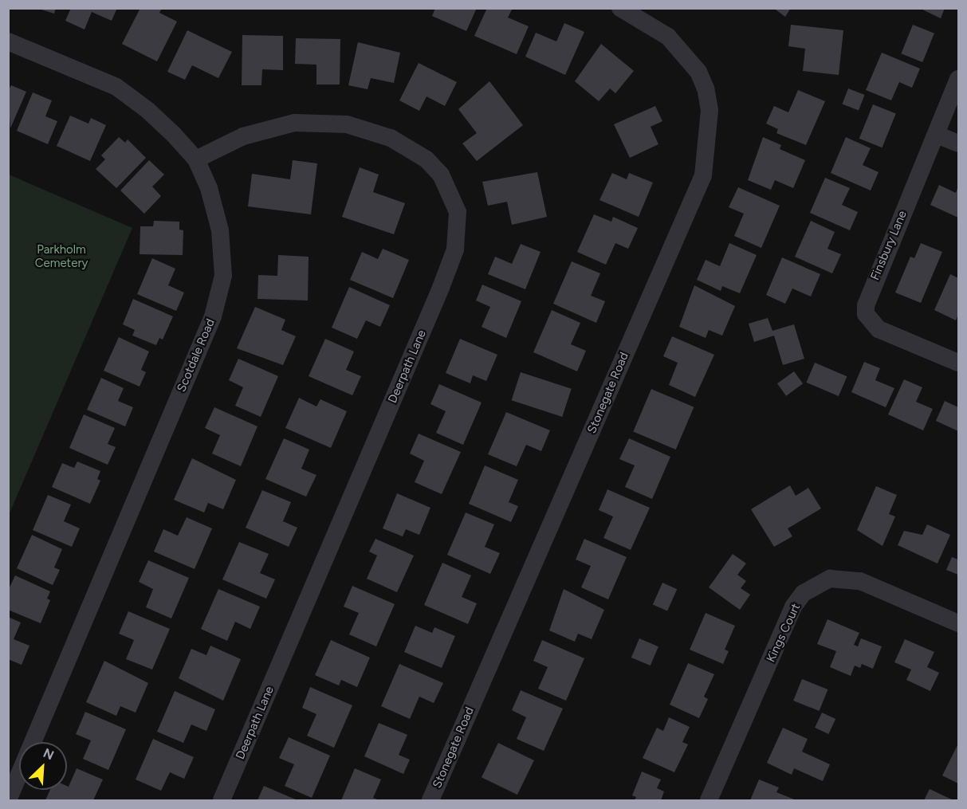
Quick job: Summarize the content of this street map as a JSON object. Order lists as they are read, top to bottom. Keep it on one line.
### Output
{"streets":{"street":["Finsbury Lane","Scotdale Road","Deerpath Lane","Stonegate Road","Kings Court"]},"crossings":[["Scotdale Road","Deerpath Lane"]],"parks":["Parkholm Cemetery"],"north":"top right"}
